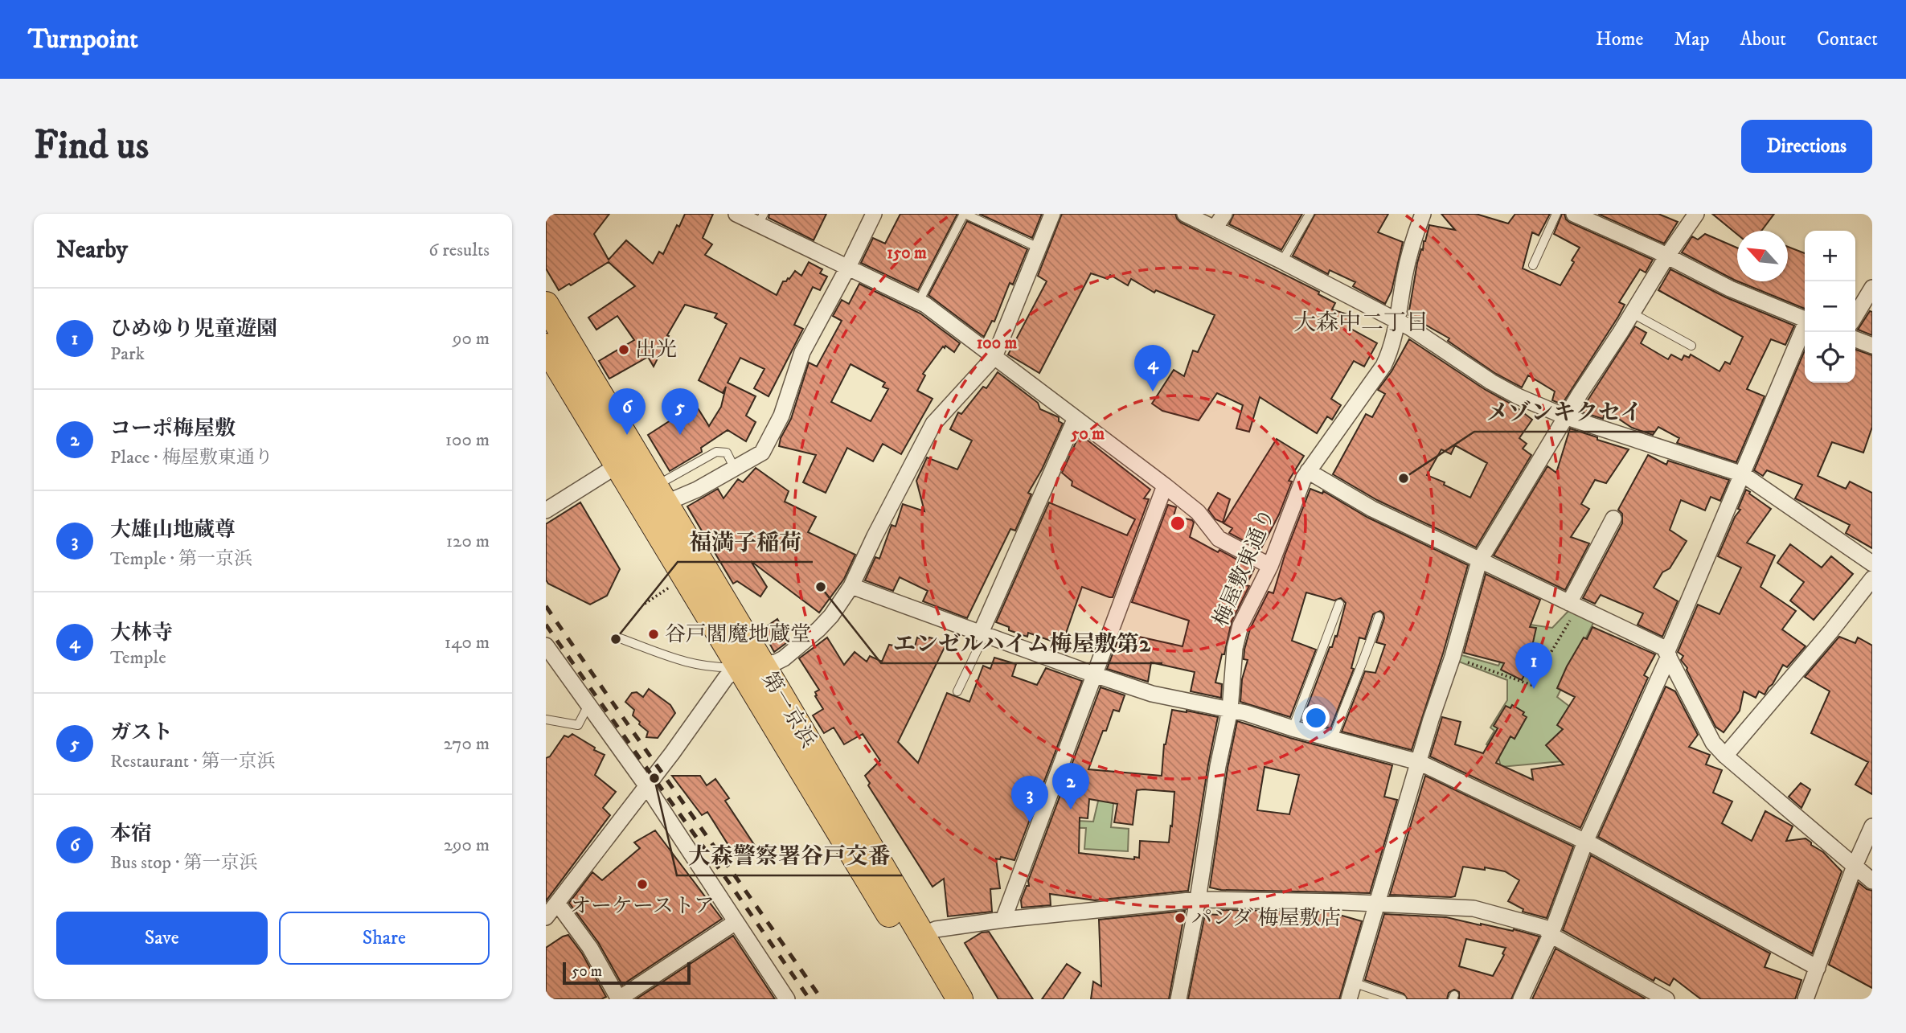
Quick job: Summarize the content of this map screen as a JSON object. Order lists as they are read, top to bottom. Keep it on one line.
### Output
{"streets":{"highway":["第一京浜"],"street":["梅屋敷東通り"]},"districts":["大森中二丁目"],"places":["出光","メゾンキクセイ","エンゼルハイム梅屋敷第2","谷戸閻魔地蔵堂","福満子稲荷","大森警察署谷戸交番","オーケーストア","パンダ 梅屋敷店"],"scale_bar":"50 m","north":"top left","page":{"header":"Turnpoint","nav":["Home","Map","About","Contact"],"buttons":["Directions",["Save","Share"]],"title":"Find us","heading":["Nearby","6 results"],"map_buttons":["+","−"],"list":[{"mark":"1","name":"ひめゆり児童遊園","note":"Park","value":"90 m"},{"mark":"2","name":"コーポ梅屋敷","note":"Place · 梅屋敷東通り","value":"100 m"},{"mark":"3","name":"大雄山地蔵尊","note":"Temple · 第一京浜","value":"120 m"},{"mark":"4","name":"大林寺","note":"Temple","value":"140 m"},{"mark":"5","name":"ガスト","note":"Restaurant · 第一京浜","value":"270 m"},{"mark":"6","name":"本宿","note":"Bus stop · 第一京浜","value":"290 m"}],"pins":["4","5","6","1","2","3"],"scale":"50 m"},"rings":["150 m","100 m","50 m"]}
